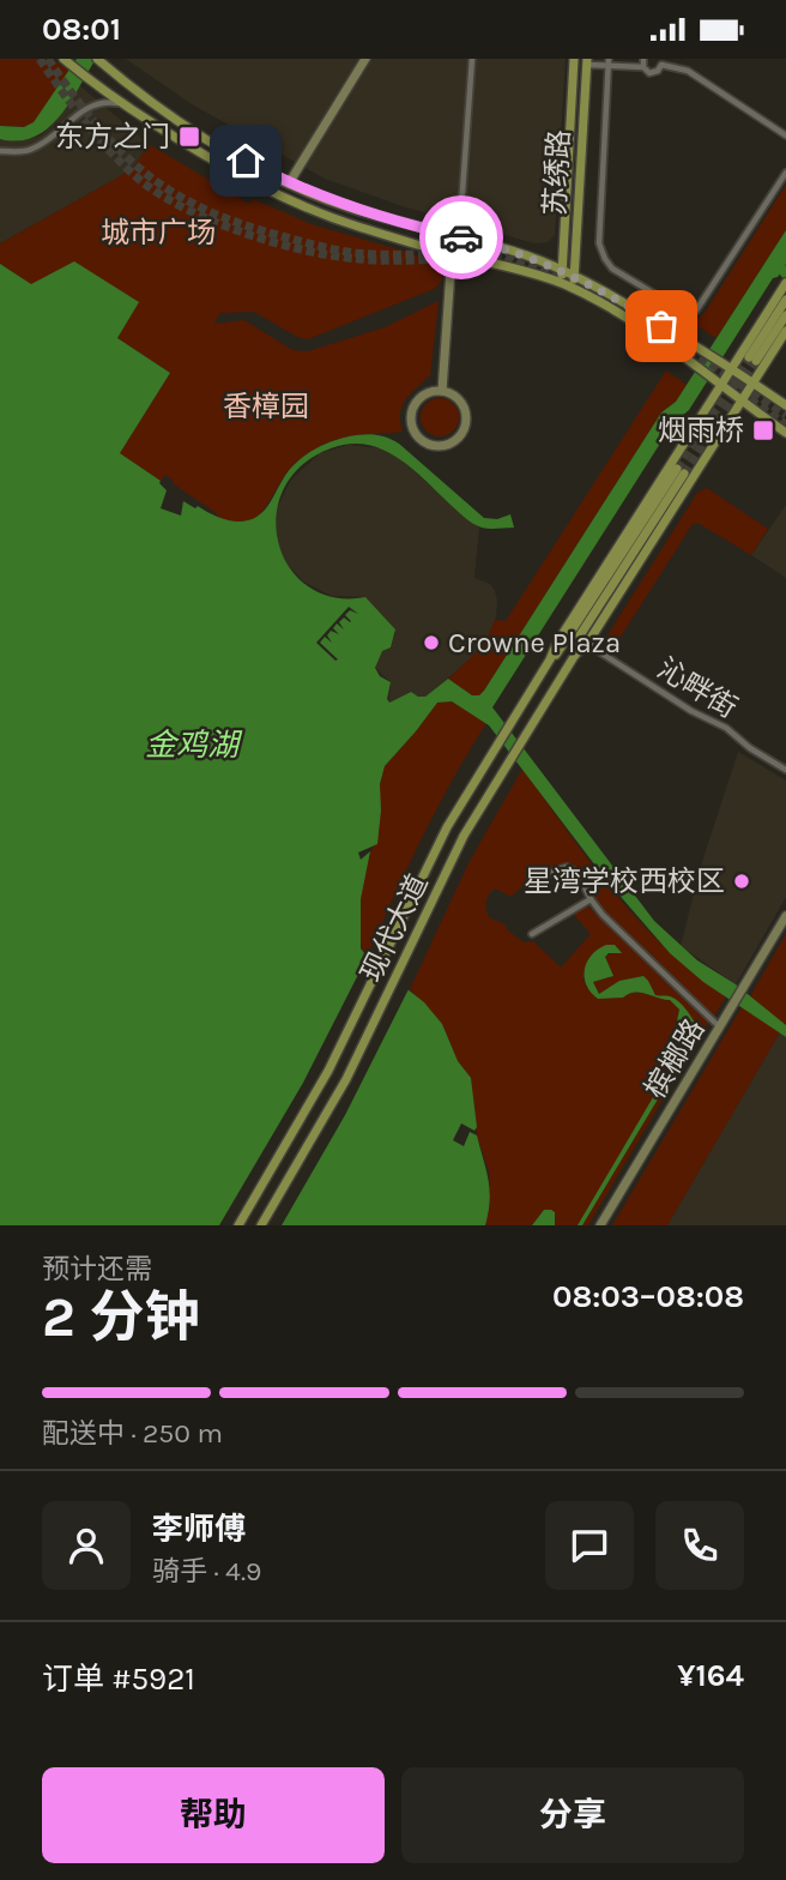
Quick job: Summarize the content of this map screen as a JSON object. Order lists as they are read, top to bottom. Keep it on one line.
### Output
{"streets":{"main road":["苏绣路","现代大道"],"street":["沁畔街","槟榔路"]},"crossings":[["沁畔街","现代大道"]],"water":["金鸡湖"],"parks":["城市广场","香樟园"],"places":{"transit":["东方之门","烟雨桥"],"other":["Crowne Plaza","星湾学校西校区"]},"page":{"status":"08:01","heading":["2 分钟","预计还需","08:03–08:08"],"panel":["李师傅","骑手 · 4.9","订单 #5921","¥164"],"bar":"配送中 · 250 m","buttons":["帮助","分享"]}}
